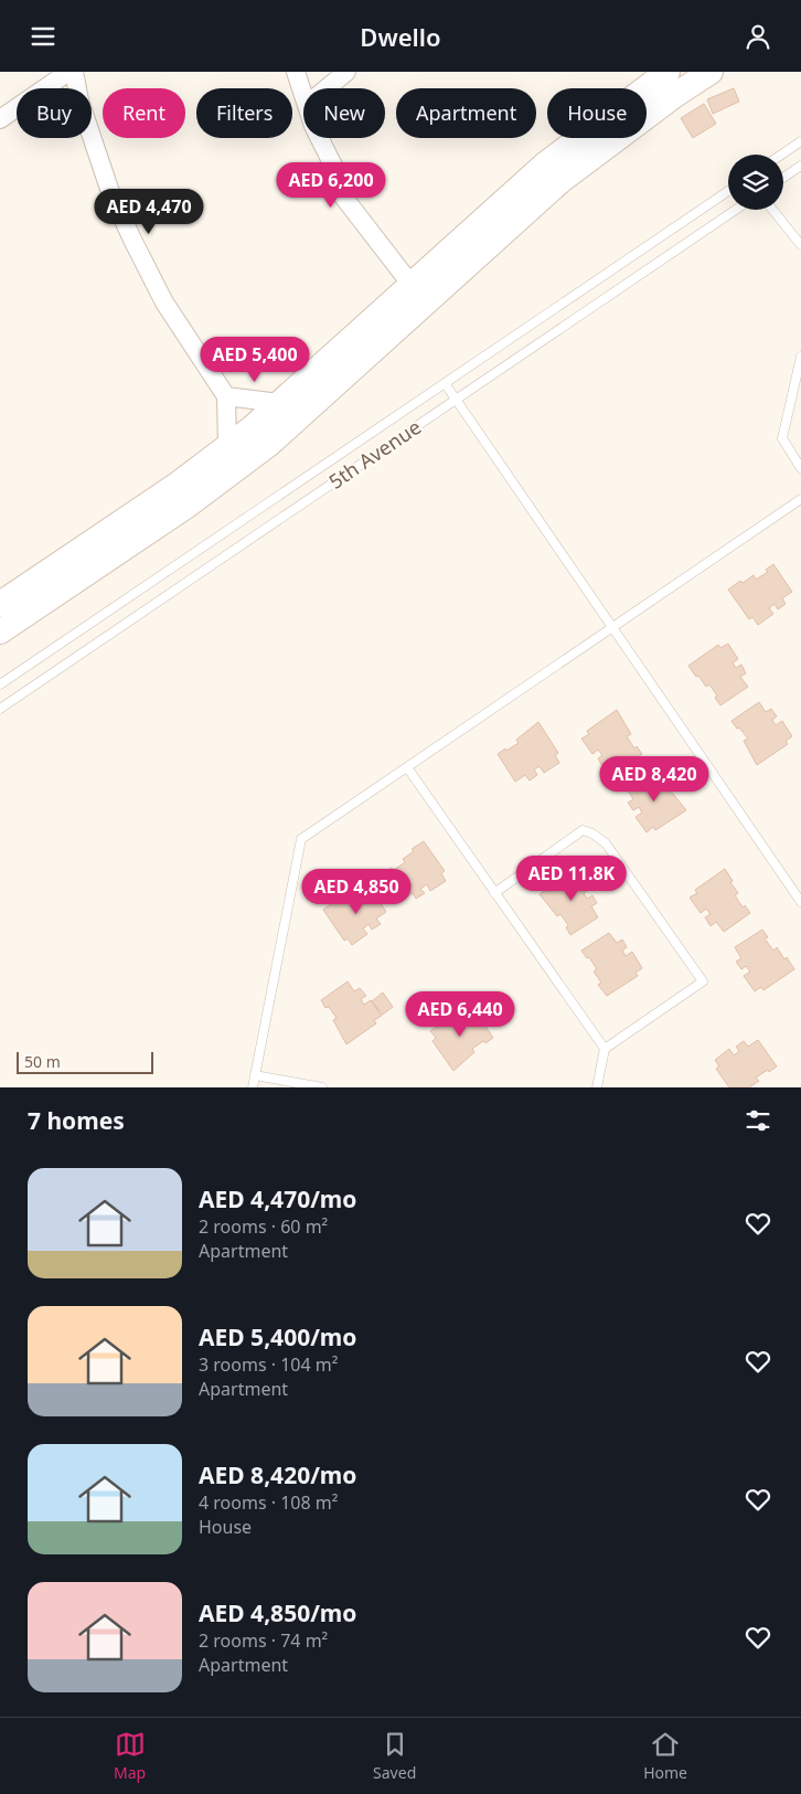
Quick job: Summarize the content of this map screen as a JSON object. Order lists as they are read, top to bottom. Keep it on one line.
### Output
{"streets":{"lane":["5th Avenue"]},"scale_bar":"50 m","page":{"header":"Dwello","chip":["Buy","Rent","Filters","New","Apartment","House"],"price":["AED 6,200","AED 4,470","AED 5,400","AED 8,420","AED 11.8K","AED 4,850","AED 6,440"],"scale":"50 m","heading":"7 homes","list":[{"name":"AED 4,470/mo","note":"2 rooms · 60 m² · Apartment"},{"name":"AED 5,400/mo","note":"3 rooms · 104 m² · Apartment"},{"name":"AED 8,420/mo","note":"4 rooms · 108 m² · House"},{"name":"AED 4,850/mo","note":"2 rooms · 74 m² · Apartment"}],"tabs":["Map","Saved","Home"]}}
